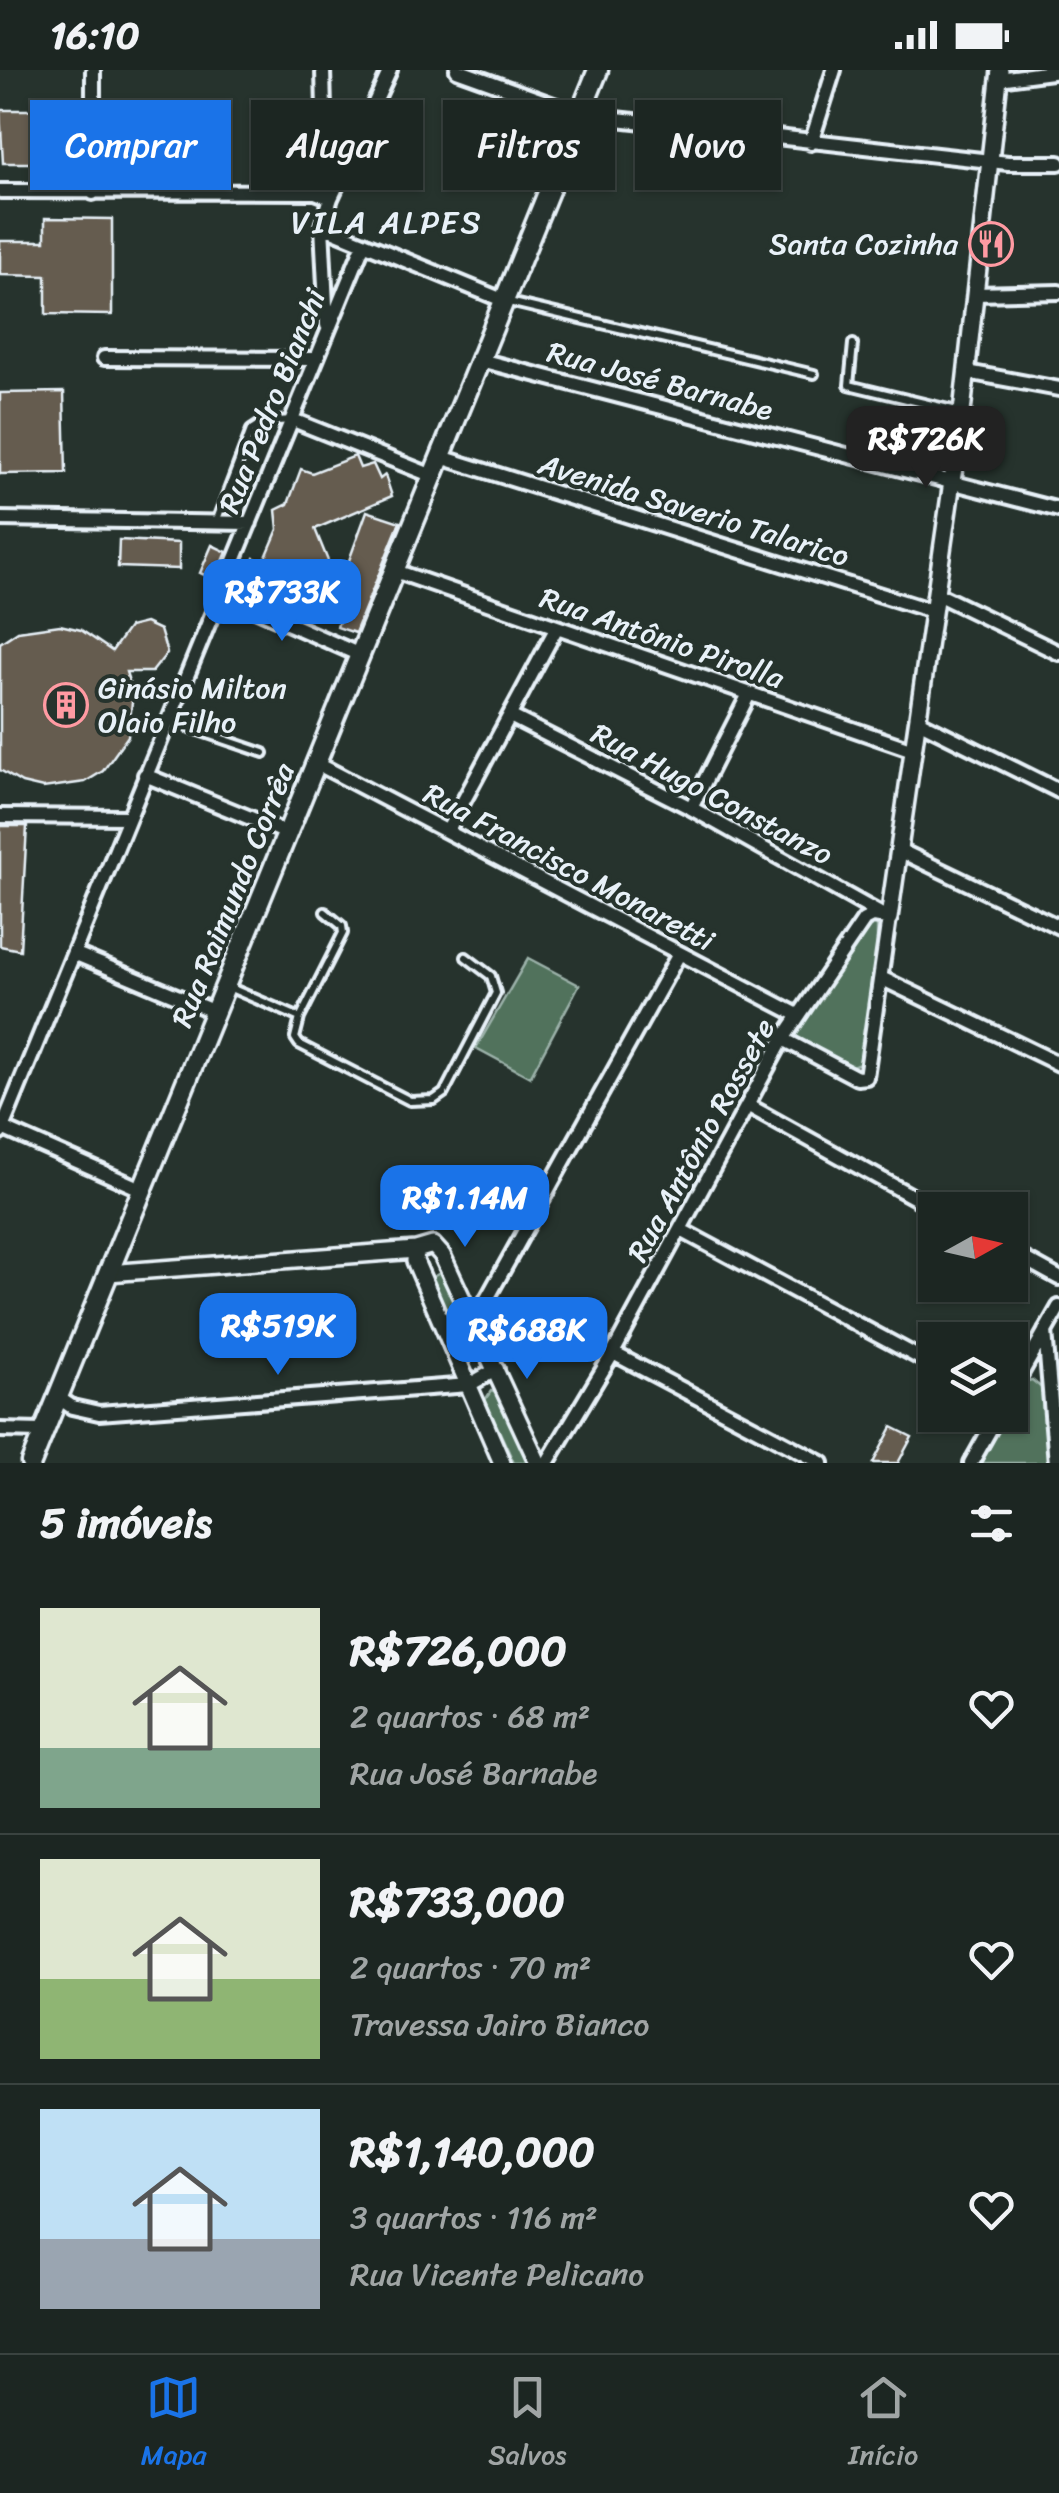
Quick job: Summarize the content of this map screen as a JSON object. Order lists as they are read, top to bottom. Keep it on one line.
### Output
{"streets":{"main road":["Rua Raimundo Corrêa"],"street":["Rua José Barnabe","Rua Pedro Bianchi","Avenida Saverio Talarico","Rua Antônio Pirolla","Rua Hugo Constanzo","Rua Francisco Monaretti","Rua Antônio Rossete"]},"crossings":[["Rua José Barnabe","Rua Raimundo Corrêa"],["Avenida Saverio Talarico","Rua Raimundo Corrêa"],["Rua Antônio Pirolla","Rua Raimundo Corrêa"],["Rua Hugo Constanzo","Rua Antônio Rossete"],["Rua Francisco Monaretti","Rua Raimundo Corrêa"],["Rua Francisco Monaretti","Rua Antônio Rossete"]],"districts":["VILA ALPES"],"places":{"restaurant":["Santa Cozinha"],"building":["Ginásio Milton Olaio Filho"]},"north":"right","page":{"status":"16:10","chip":["Comprar","Alugar","Filtros","Novo"],"price":["R$726K","R$733K","R$1.14M","R$519K","R$688K"],"heading":"5 imóveis","list":[{"name":"R$726,000","note":"2 quartos · 68 m² · Rua José Barnabe"},{"name":"R$733,000","note":"2 quartos · 70 m² · Travessa Jairo Bianco"},{"name":"R$1,140,000","note":"3 quartos · 116 m² · Rua Vicente Pelicano"}],"tabs":["Mapa","Salvos","Início"]}}
